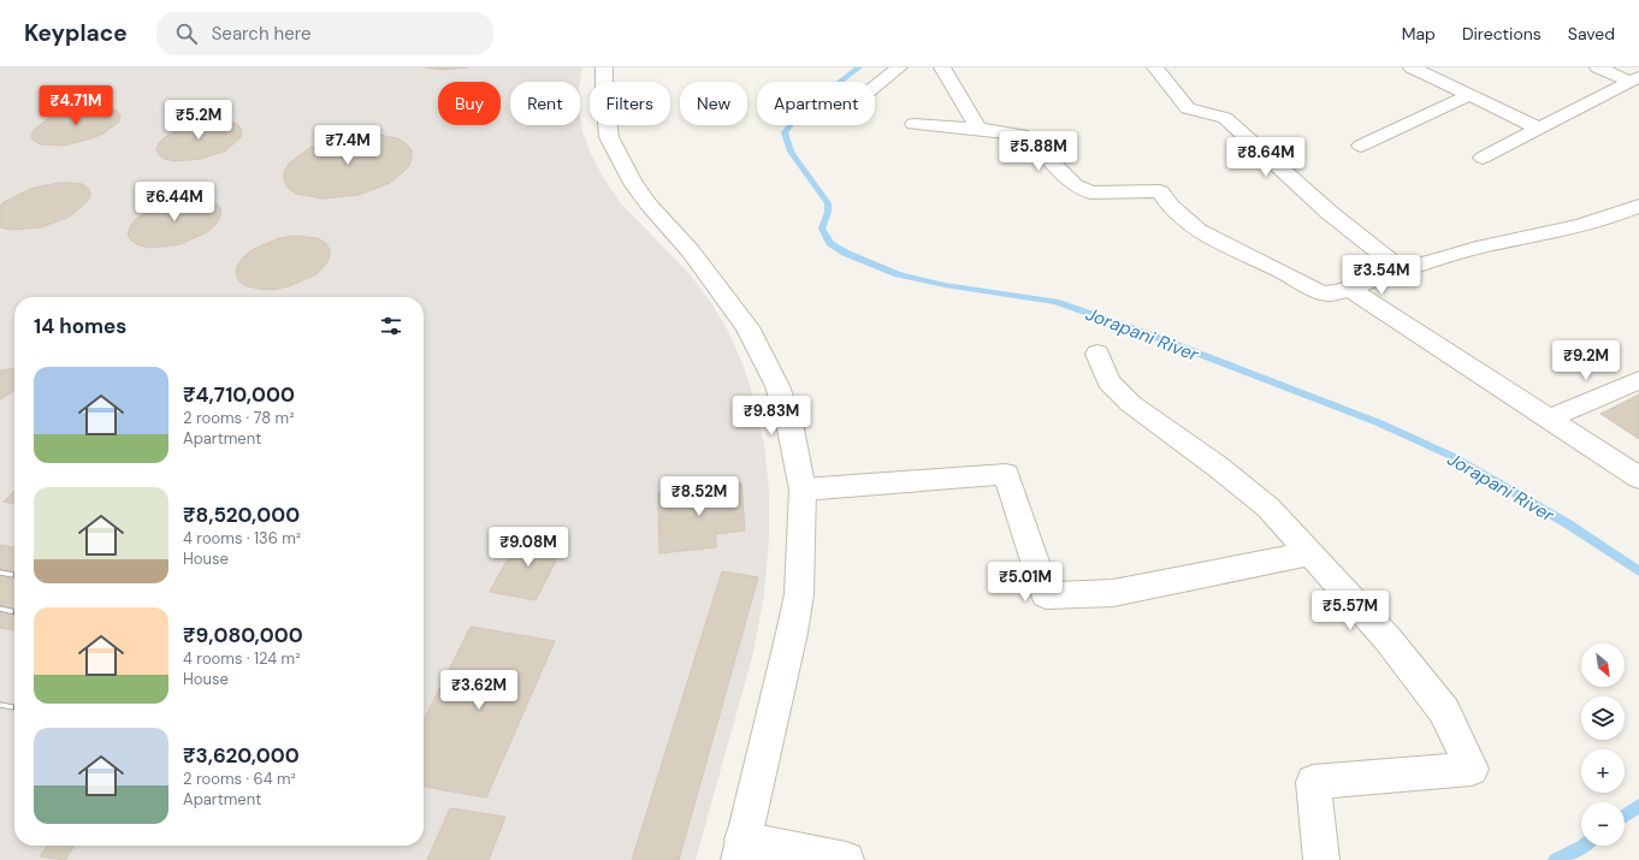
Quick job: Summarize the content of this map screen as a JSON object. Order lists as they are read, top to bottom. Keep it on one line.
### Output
{"water":["Jorapani River"],"north":"bottom right","page":{"header":"Keyplace","search":"Search here","nav":["Map","Directions","Saved"],"chip":["Buy","Rent","Filters","New","Apartment"],"price":["₹4.71M","₹5.2M","₹7.4M","₹5.88M","₹8.64M","₹6.44M","₹3.54M","₹9.2M","₹9.83M","₹8.52M","₹9.08M","₹5.01M","₹5.57M","₹3.62M"],"heading":"14 homes","list":[{"name":"₹4,710,000","note":"2 rooms · 78 m² · Apartment"},{"name":"₹8,520,000","note":"4 rooms · 136 m² · House"},{"name":"₹9,080,000","note":"4 rooms · 124 m² · House"},{"name":"₹3,620,000","note":"2 rooms · 64 m² · Apartment"}],"map_buttons":["+","−"]}}
